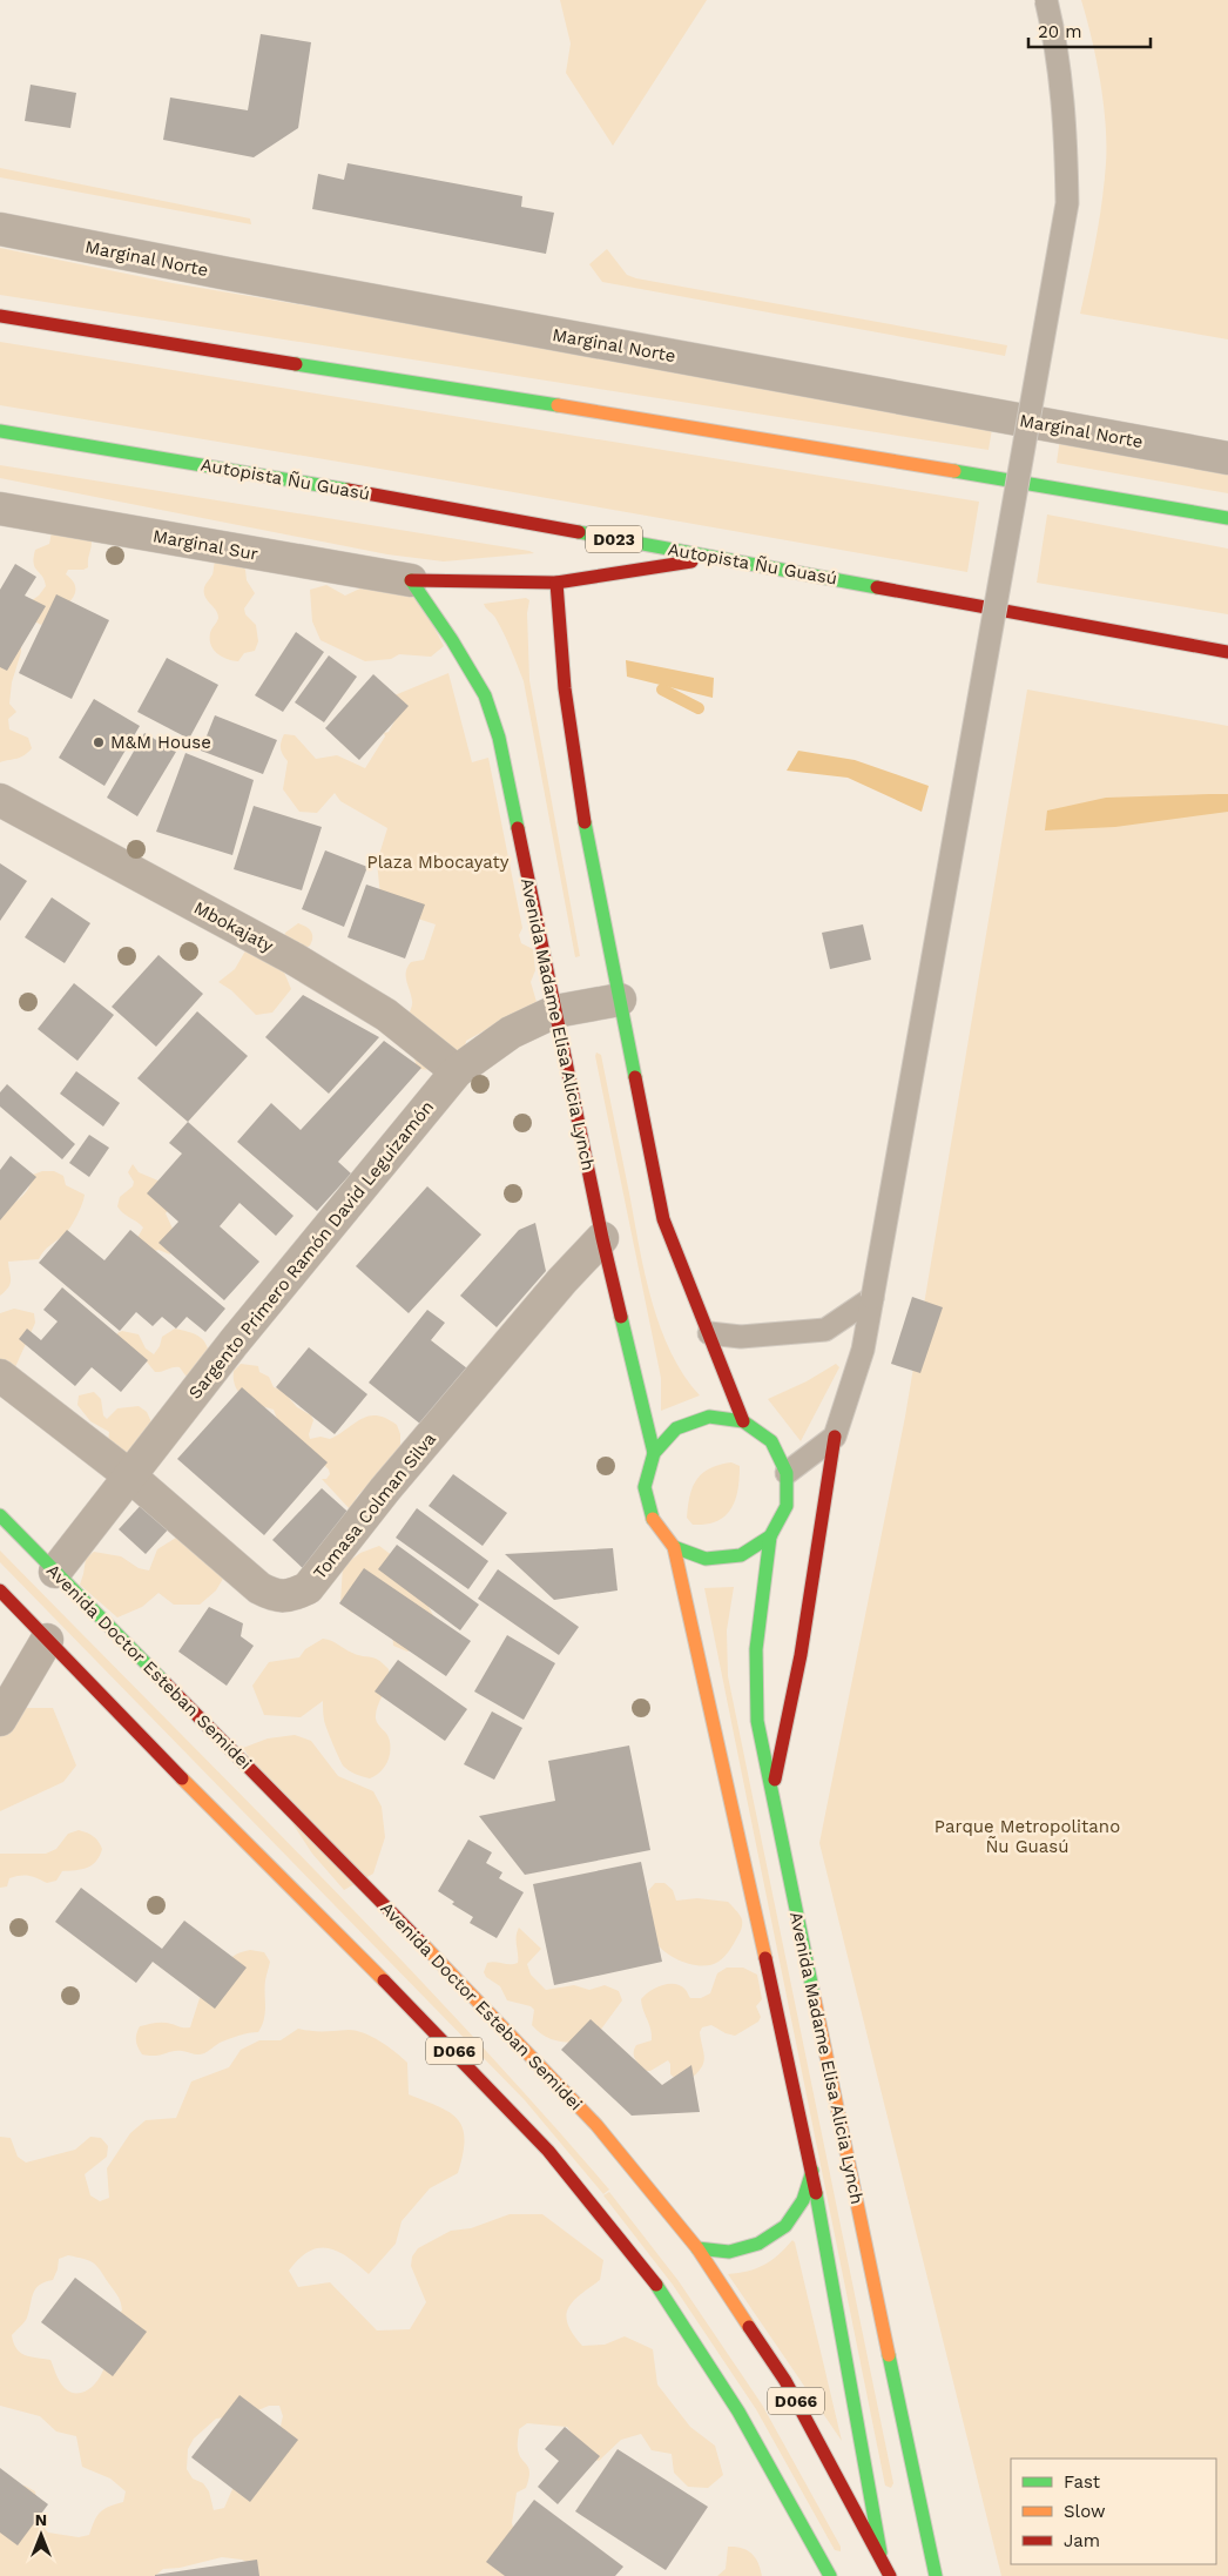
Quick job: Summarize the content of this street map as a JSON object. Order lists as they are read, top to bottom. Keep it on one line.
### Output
{"streets":{"main road":["Autopista Ñu Guasú","D023","Avenida Madame Elisa Alicia Lynch","Avenida Doctor Esteban Semidei","D066"],"street":["Marginal Norte","Marginal Sur","Mbokajaty","Sargento Primero Ramón David Leguizamón","Tomasa Colman Silva"]},"crossings":[["Marginal Sur","Avenida Madame Elisa Alicia Lynch"],["Mbokajaty","Sargento Primero Ramón David Leguizamón"],["Avenida Madame Elisa Alicia Lynch","Sargento Primero Ramón David Leguizamón"],["Avenida Madame Elisa Alicia Lynch","Tomasa Colman Silva"],["Avenida Madame Elisa Alicia Lynch","Avenida Doctor Esteban Semidei"],["Sargento Primero Ramón David Leguizamón","Tomasa Colman Silva"],["Sargento Primero Ramón David Leguizamón","Avenida Doctor Esteban Semidei"]],"parks":["Plaza Mbocayaty","Parque Metropolitano Ñu Guasú"],"places":["M&M House"],"legend":["Fast","Slow","Jam"],"scale_bar":"20 m","north":"top"}
